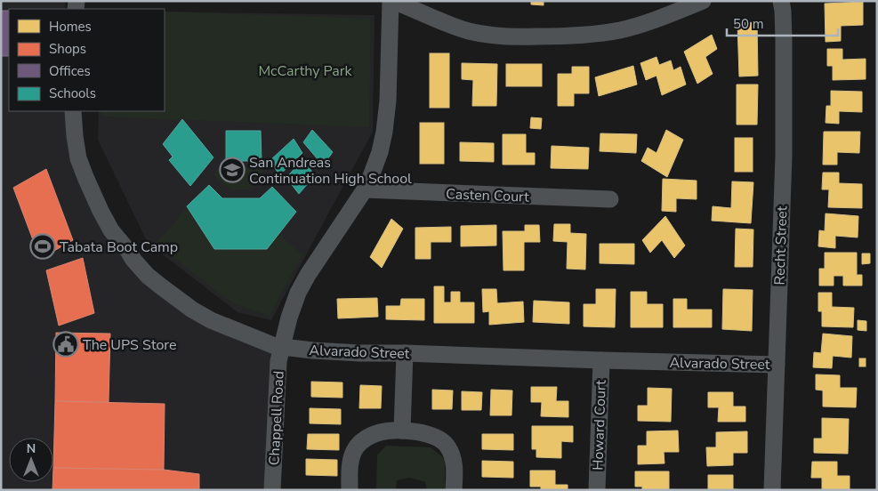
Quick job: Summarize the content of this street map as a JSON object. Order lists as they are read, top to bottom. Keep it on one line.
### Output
{"streets":{"street":["Casten Court","Recht Street","Alvarado Street","Chappell Road","Howard Court"]},"crossings":[["Casten Court","Chappell Road"],["Recht Street","Alvarado Street"],["Alvarado Street","Chappell Road"],["Alvarado Street","Howard Court"]],"parks":["McCarthy Park"],"places":{"school or university":["San Andreas Continuation High School"],"sports":["Tabata Boot Camp"],"public building":["The UPS Store"]},"legend":["Homes","Shops","Offices","Schools"],"scale_bar":"50 m","north":"top"}
